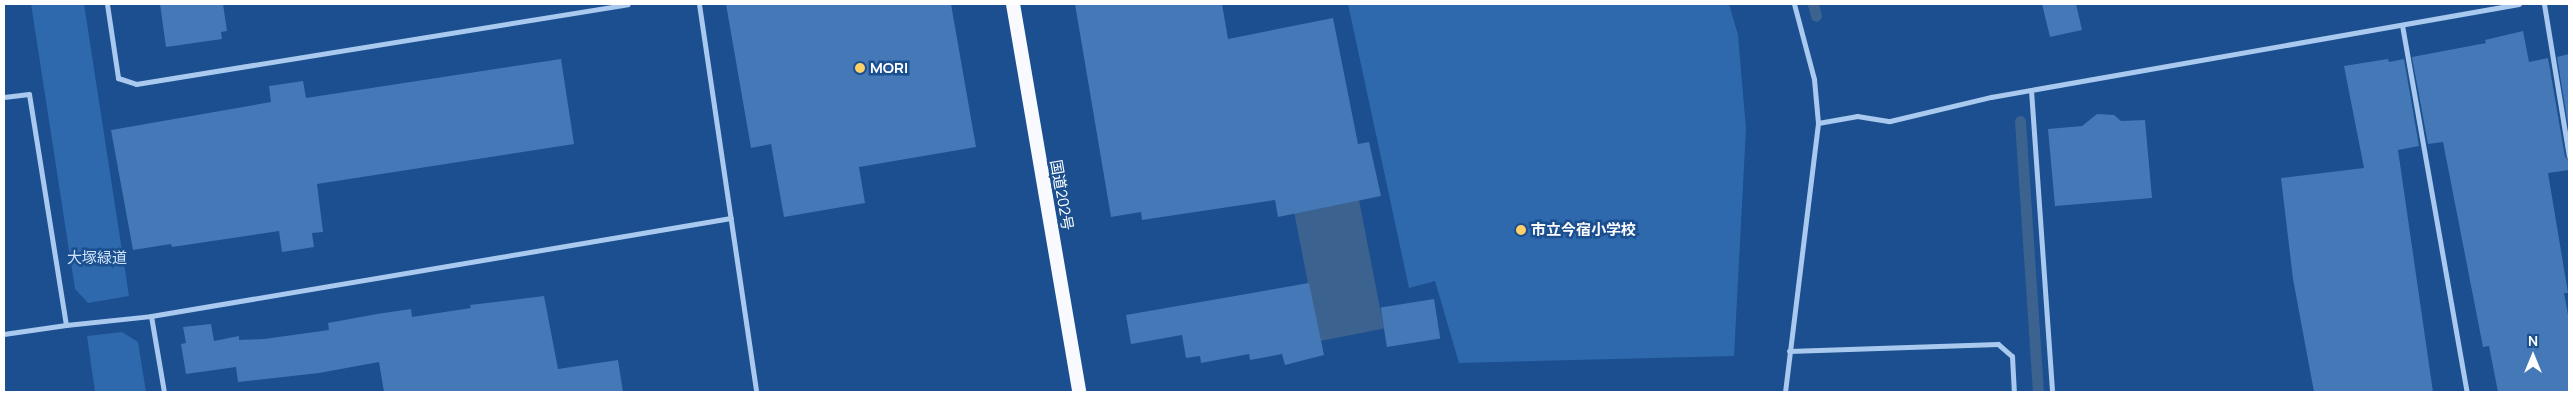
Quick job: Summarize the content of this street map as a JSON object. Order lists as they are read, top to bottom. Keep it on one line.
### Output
{"streets":{"highway":["国道202号"]},"parks":["大塚緑道"],"places":["MORI","市立今宿小学校"],"north":"top"}
